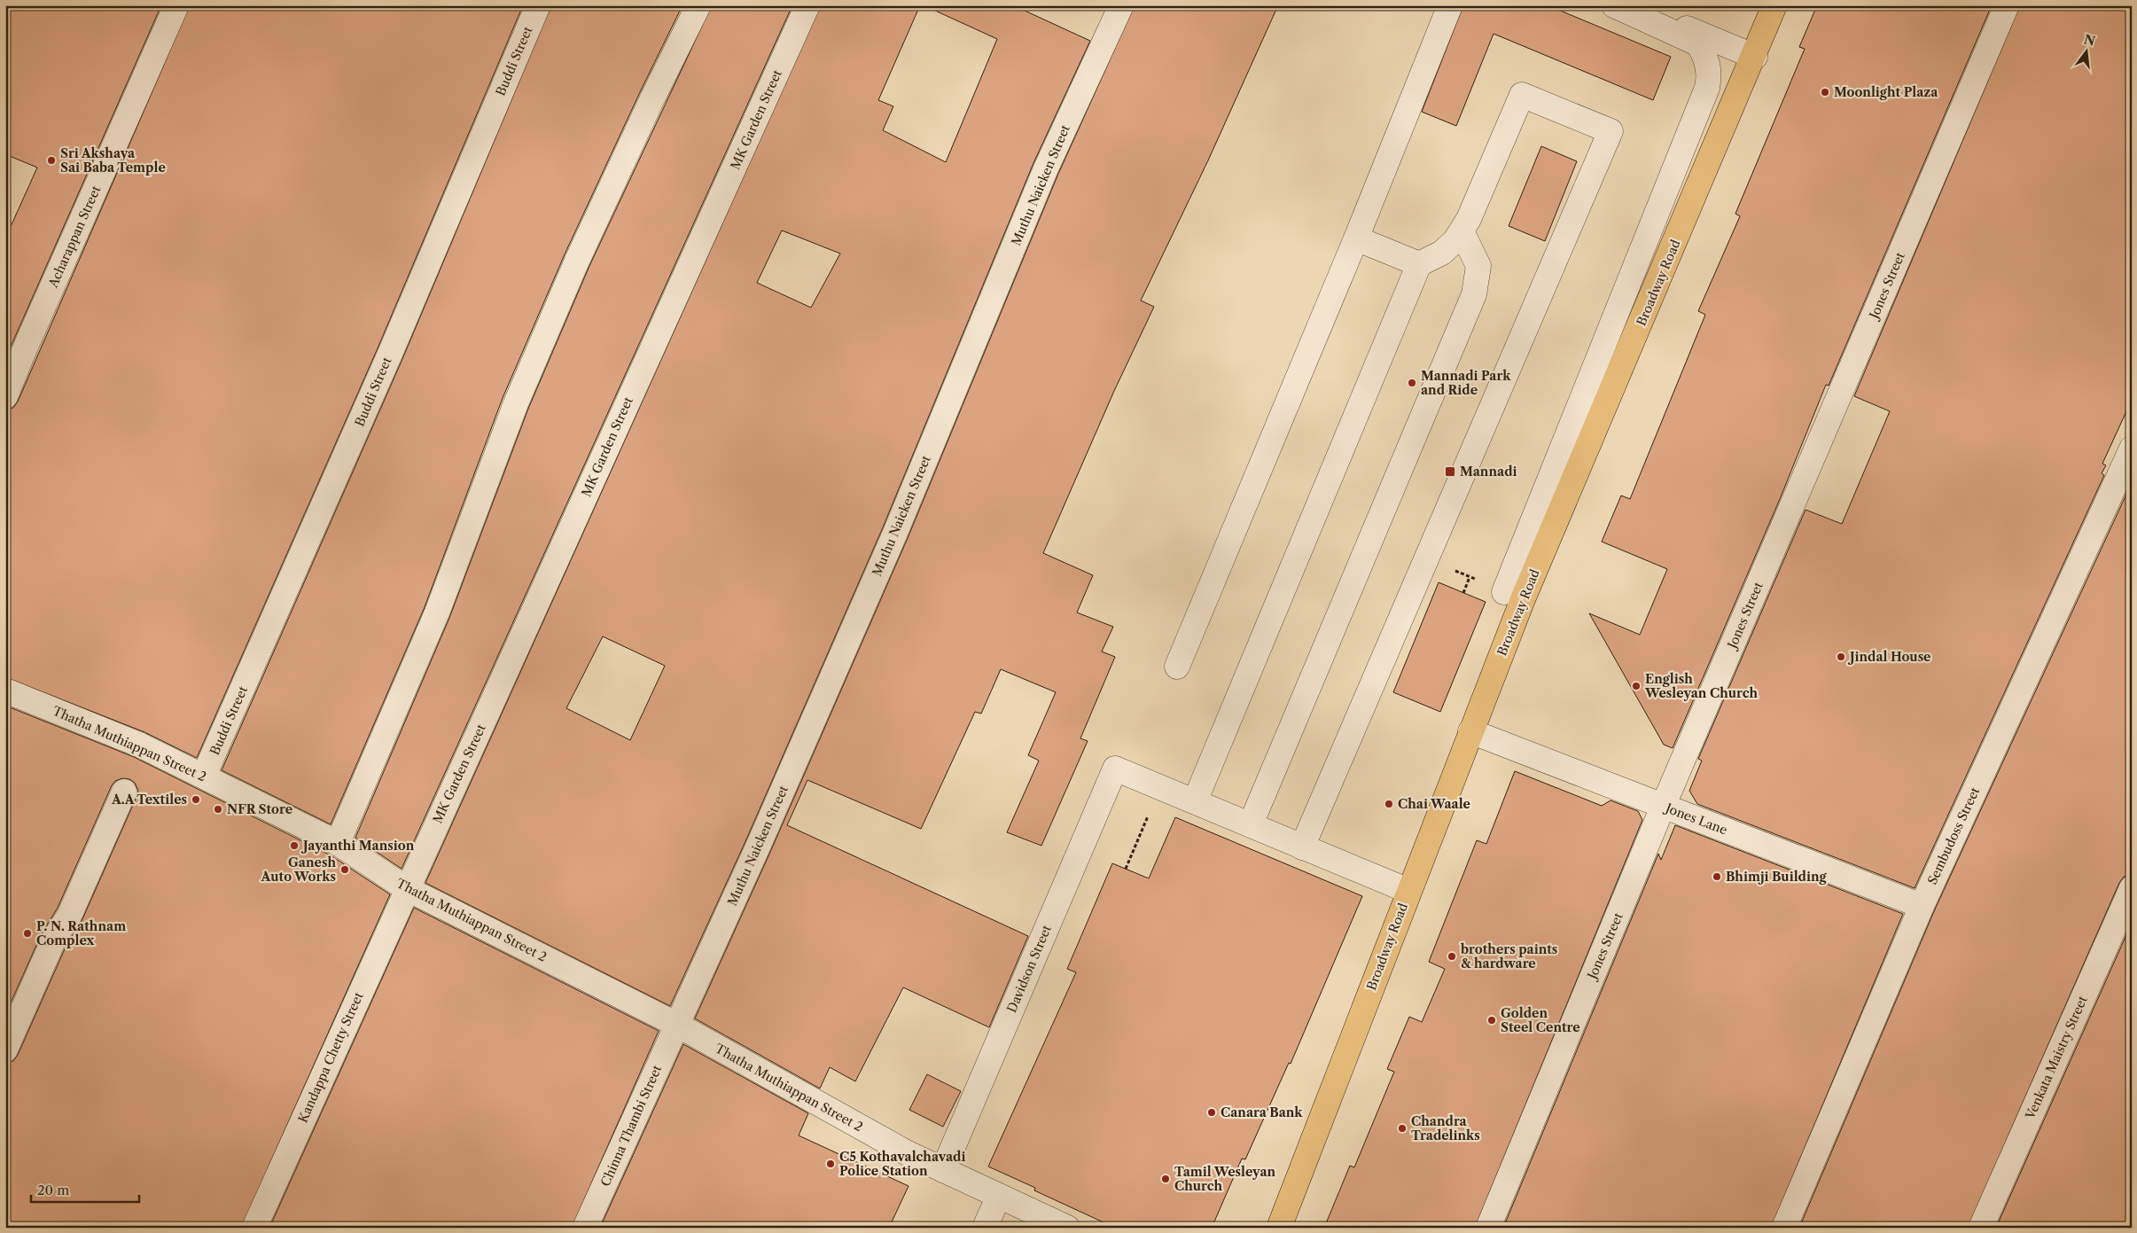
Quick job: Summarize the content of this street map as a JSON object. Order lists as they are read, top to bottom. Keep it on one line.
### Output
{"streets":{"main road":["Broadway Road"],"street":["Buddi Street","MK Garden Street","Muthu Naicken Street","Acharappan Street","Jones Street","Thatha Muthiappan Street 2","Jones Lane","Sembudoss Street","Davidson Street","Kandappa Chetty Street","Venkata Maistry Street","Chinna Thambi Street"]},"crossings":[["Buddi Street","Thatha Muthiappan Street 2"],["MK Garden Street","Thatha Muthiappan Street 2"],["MK Garden Street","Kandappa Chetty Street"],["Muthu Naicken Street","Thatha Muthiappan Street 2"],["Muthu Naicken Street","Chinna Thambi Street"],["Broadway Road","Jones Lane"],["Jones Street","Jones Lane"],["Thatha Muthiappan Street 2","Davidson Street"],["Thatha Muthiappan Street 2","Kandappa Chetty Street"],["Thatha Muthiappan Street 2","Chinna Thambi Street"],["Jones Lane","Sembudoss Street"]],"places":{"other":["Moonlight Plaza","Sri Akshaya Sai Baba Temple","Mannadi Park and Ride","Jindal House","English Wesleyan Church","A.A Textiles","Chai Waale","NFR Store","Jayanthi Mansion","Ganesh Auto Works","Bhimji Building","P. N. Rathnam Complex","brothers paints & hardware","Golden Steel Centre","Canara Bank","Chandra Tradelinks","C5 Kothavalchavadi Police Station","Tamil Wesleyan Church"],"transit":["Mannadi"]},"scale_bar":"20 m","north":"top"}
